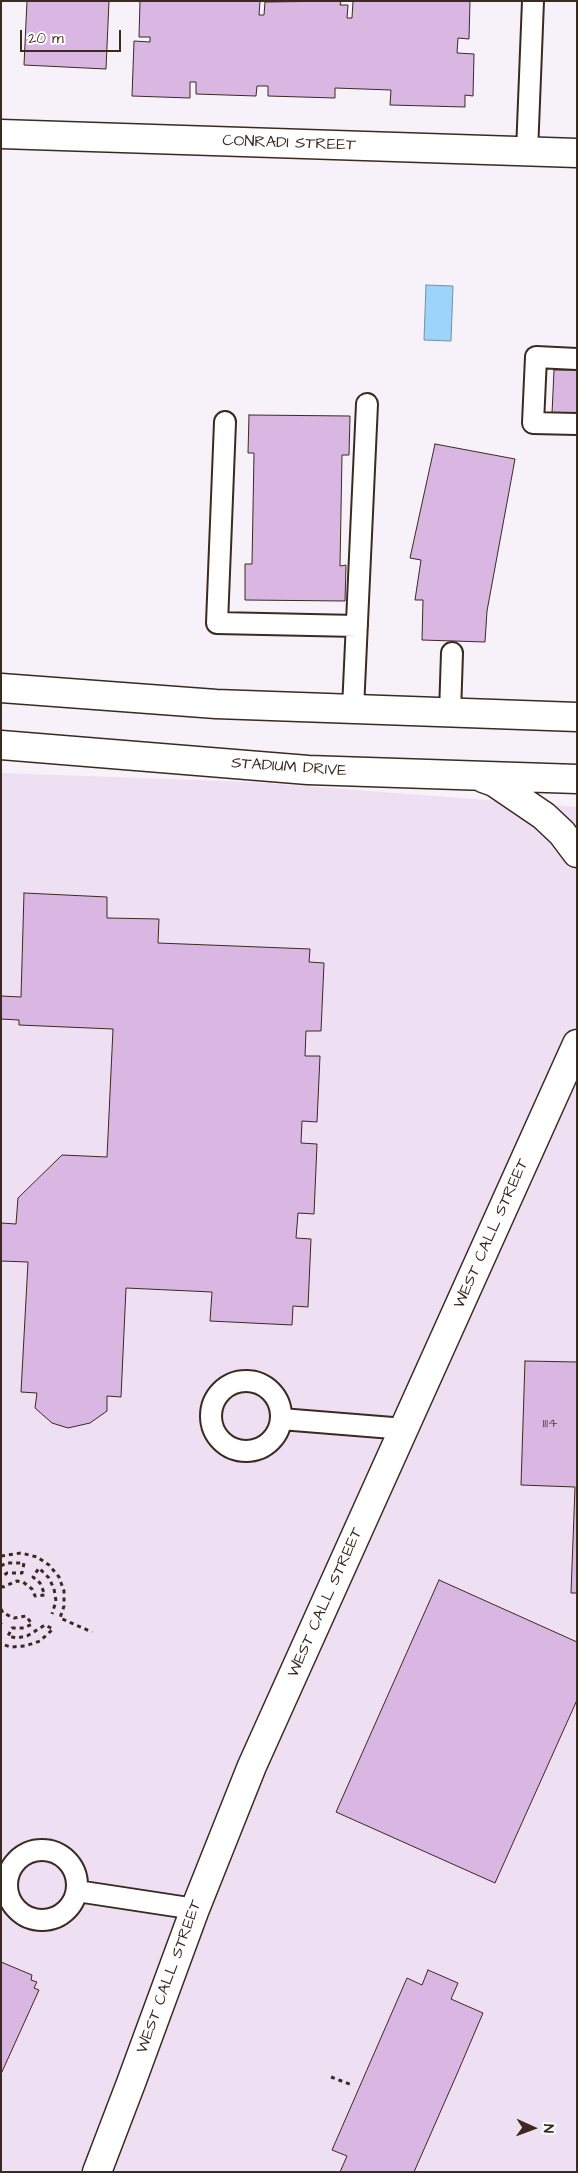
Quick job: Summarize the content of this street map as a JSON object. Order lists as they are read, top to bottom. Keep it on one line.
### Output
{"streets":{"street":["CONRADI STREET","STADIUM DRIVE","WEST CALL STREET"]},"house_numbers":["1114"],"scale_bar":"20 m","north":"right"}
